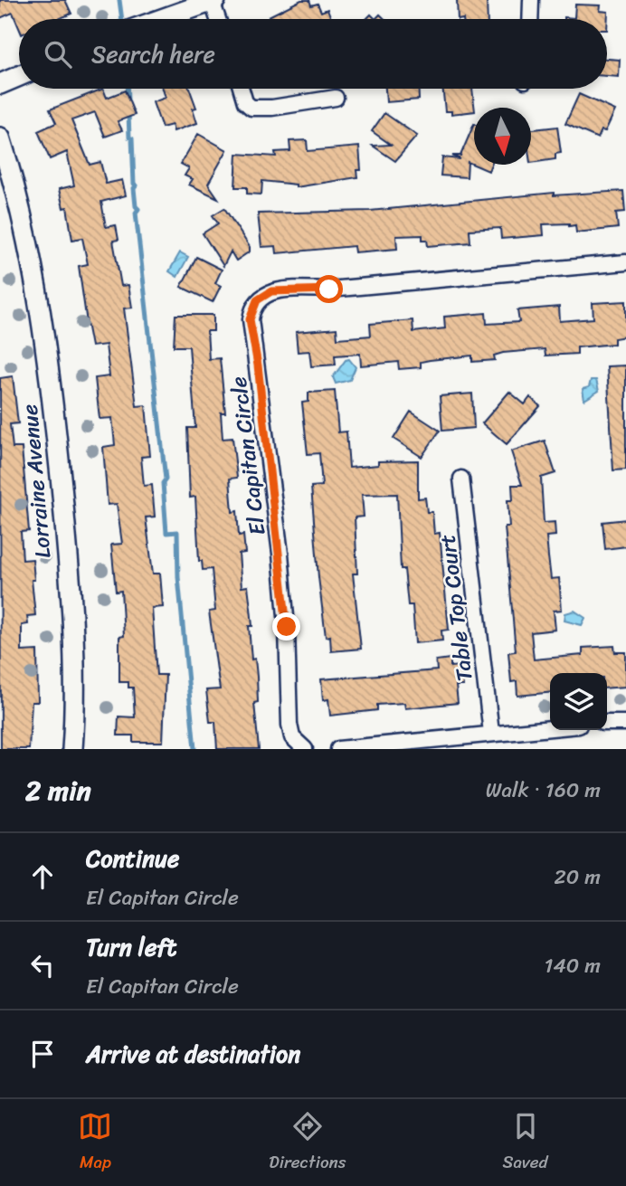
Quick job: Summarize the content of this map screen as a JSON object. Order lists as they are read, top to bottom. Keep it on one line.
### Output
{"streets":{"street":["El Capitan Circle","Lorraine Avenue","Table Top Court"]},"north":"bottom","page":{"search":"Search here","heading":["2 min","Walk · 160 m"],"list":[["Continue","El Capitan Circle","20 m"],["Turn left","El Capitan Circle","140 m"],"Arrive at destination"],"nav":["Map","Directions","Saved"]}}
